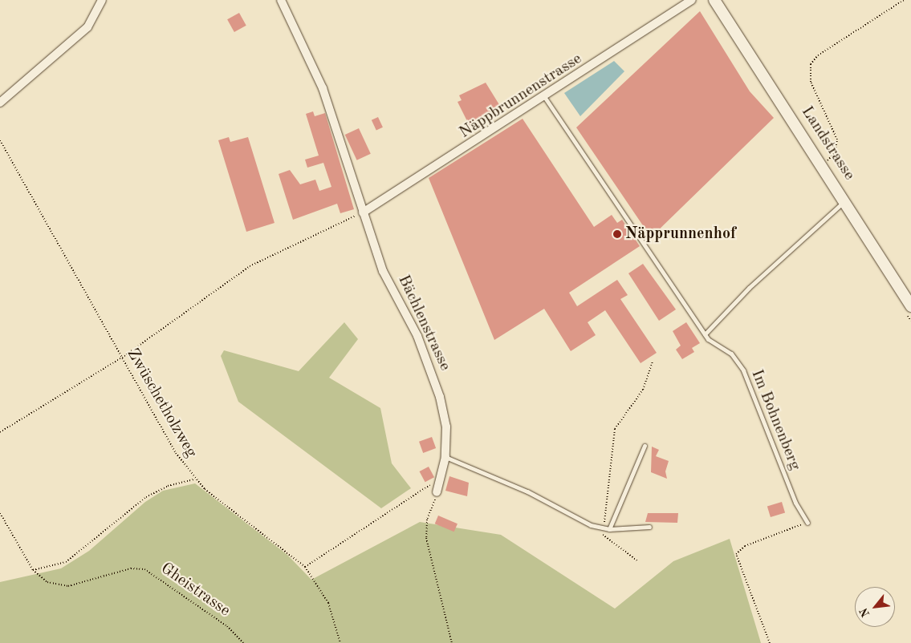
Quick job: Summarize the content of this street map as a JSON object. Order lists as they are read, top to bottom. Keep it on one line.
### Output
{"streets":{"main road":["Landstrasse"],"street":["Näppbrunnenstrasse","Bächlenstrasse"],"lane":["Im Bohnenberg"],"path":["Zwüschetholzweg","Gheistrasse"]},"crossings":[["Näppbrunnenstrasse","Bächlenstrasse"],["Näppbrunnenstrasse","Im Bohnenberg"]],"places":["Näpprunnenhof"],"north":"bottom left"}
